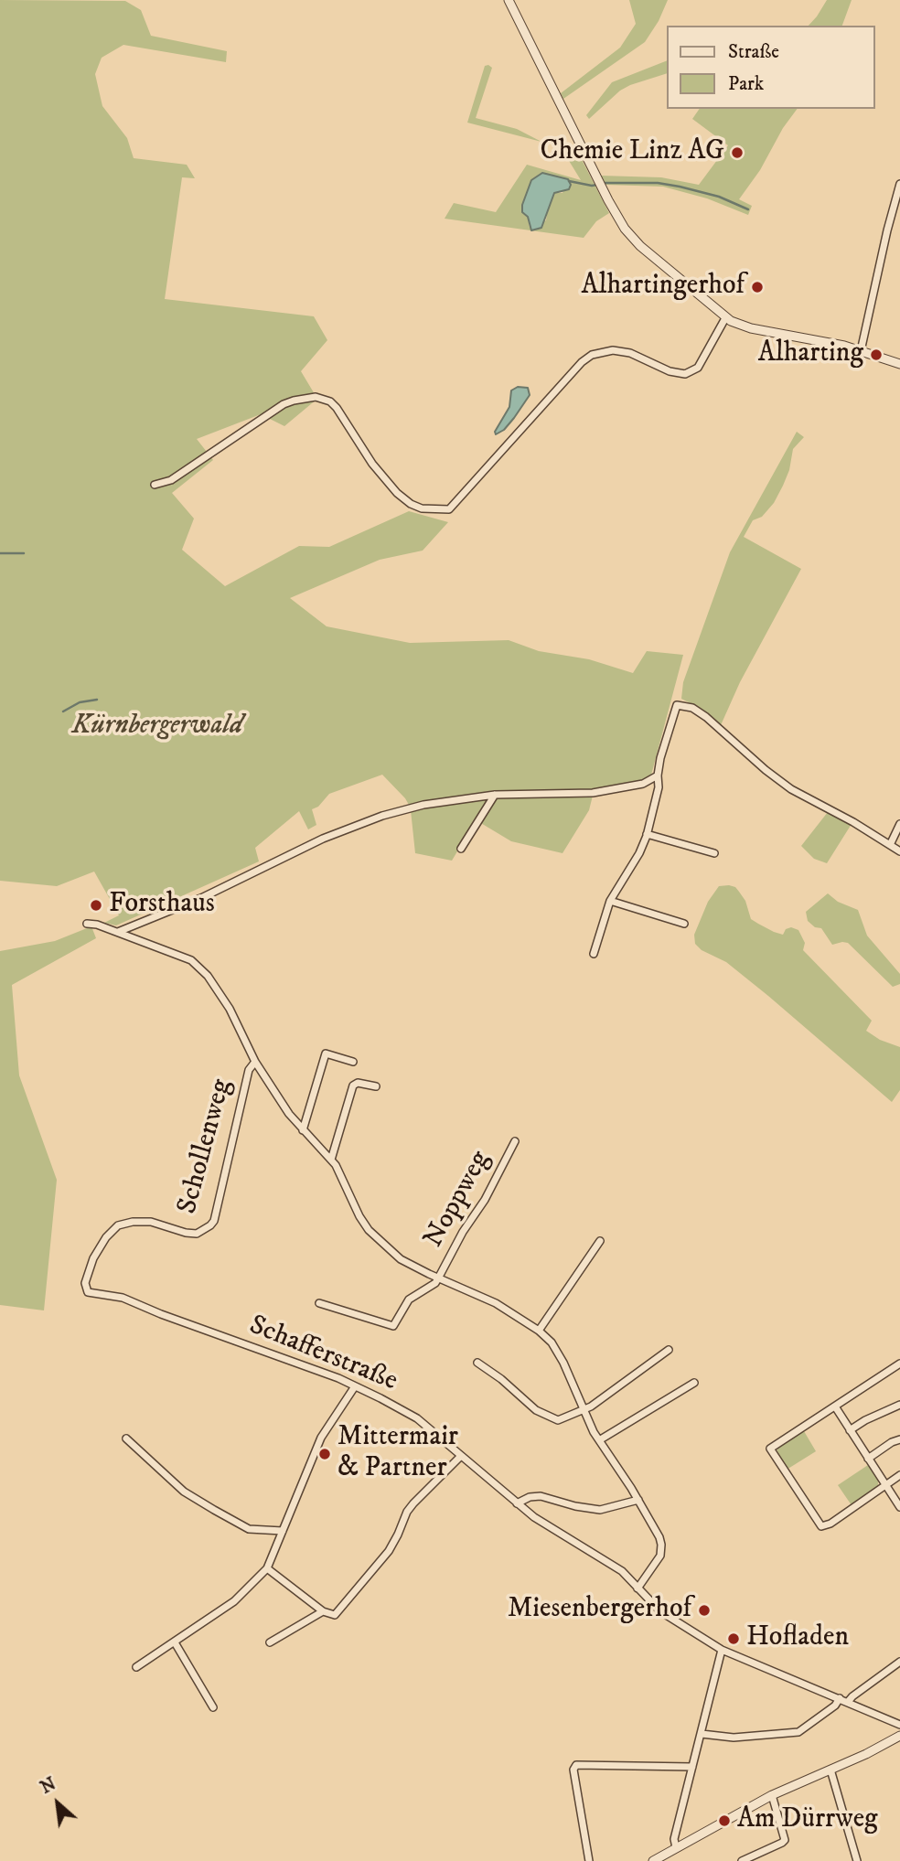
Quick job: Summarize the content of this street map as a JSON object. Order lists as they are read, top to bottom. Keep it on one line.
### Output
{"streets":{"street":["Schollenweg","Noppweg","Schafferstraße"]},"crossings":[["Schollenweg","Schafferstraße"]],"parks":["Kürnbergerwald"],"places":["Chemie Linz AG","Alhartingerhof","Alharting","Forsthaus","Mittermair & Partner","Miesenbergerhof","Hofladen","Am Dürrweg"],"legend":["Straße","Park"],"north":"top left"}
